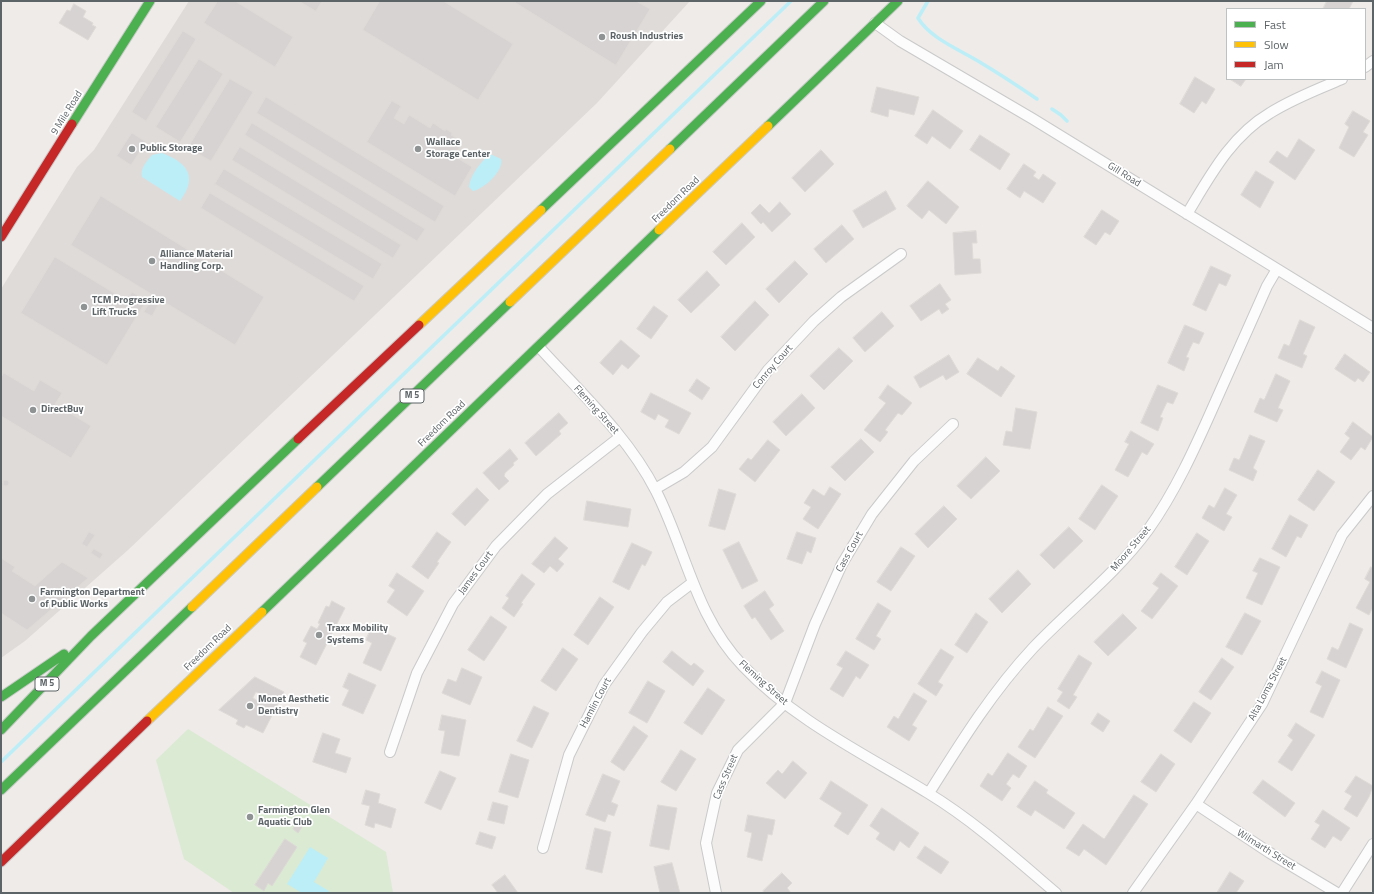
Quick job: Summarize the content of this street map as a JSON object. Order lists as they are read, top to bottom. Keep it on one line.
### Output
{"streets":{"main road":["9 Mile Road","Freedom Road","M 5"],"street":["Gill Road","Conroy Court","Fleming Street","Moore Street","Cass Court","James Court","Alta Loma Street","Hamlin Court","Cass Street","Wilmarth Street"]},"crossings":[["Gill Road","Freedom Road"],["Gill Road","Moore Street"],["Freedom Road","Fleming Street"],["Conroy Court","Fleming Street"],["Fleming Street","Moore Street"],["Fleming Street","Cass Court"],["Fleming Street","James Court"],["Fleming Street","Hamlin Court"],["Fleming Street","Cass Street"],["Cass Court","Cass Street"],["Alta Loma Street","Wilmarth Street"]],"places":["Roush Industries","Public Storage","Wallace Storage Center","Alliance Material Handling Corp.","TCM Progressive Lift Trucks","DirectBuy","Farmington Department of Public Works","Traxx Mobility Systems","Monet Aesthetic Dentistry","Farmington Glen Aquatic Club"],"legend":["Fast","Slow","Jam"]}
